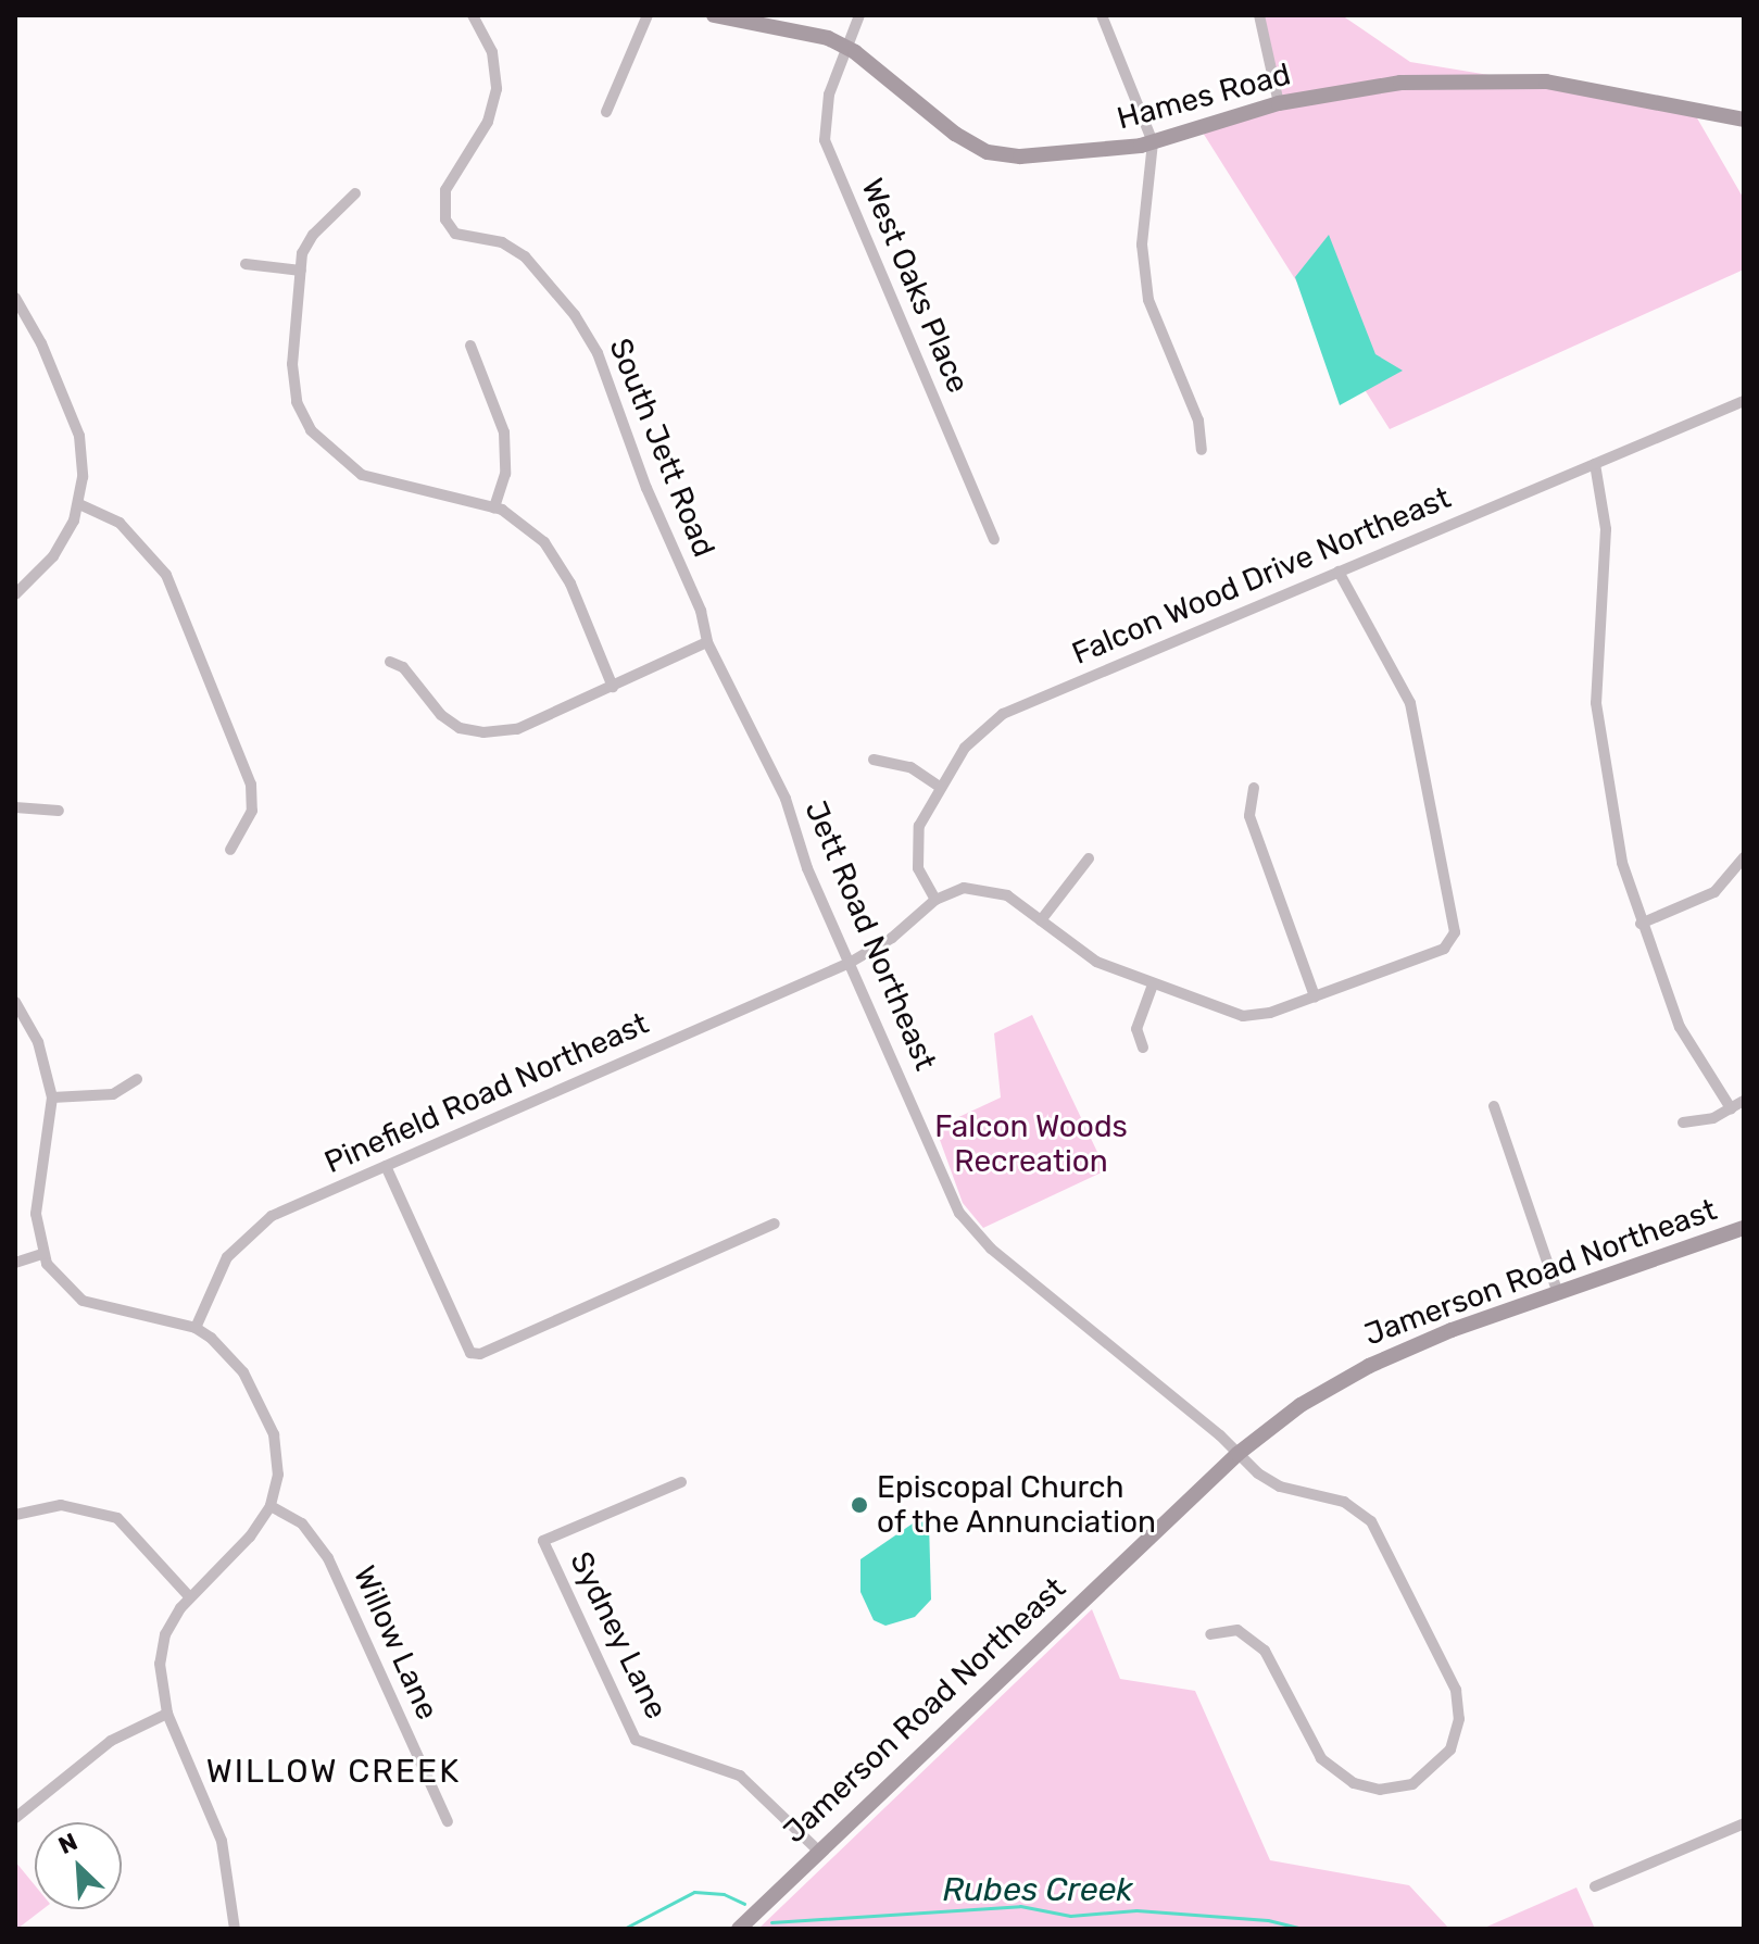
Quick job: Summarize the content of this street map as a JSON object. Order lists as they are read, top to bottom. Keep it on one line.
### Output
{"streets":{"street":["Hames Road","West Oaks Place","South Jett Road","Falcon Wood Drive Northeast","Jett Road Northeast","Pinefield Road Northeast","Jamerson Road Northeast","Sydney Lane","Willow Lane"]},"crossings":[["Hames Road","West Oaks Place"],["South Jett Road","Jett Road Northeast"],["Falcon Wood Drive Northeast","Pinefield Road Northeast"],["Jett Road Northeast","Pinefield Road Northeast"],["Jett Road Northeast","Jamerson Road Northeast"],["Jamerson Road Northeast","Sydney Lane"]],"districts":["WILLOW CREEK"],"water":["Rubes Creek"],"parks":["Falcon Woods Recreation"],"places":["Episcopal Church of the Annunciation"],"north":"top left"}
